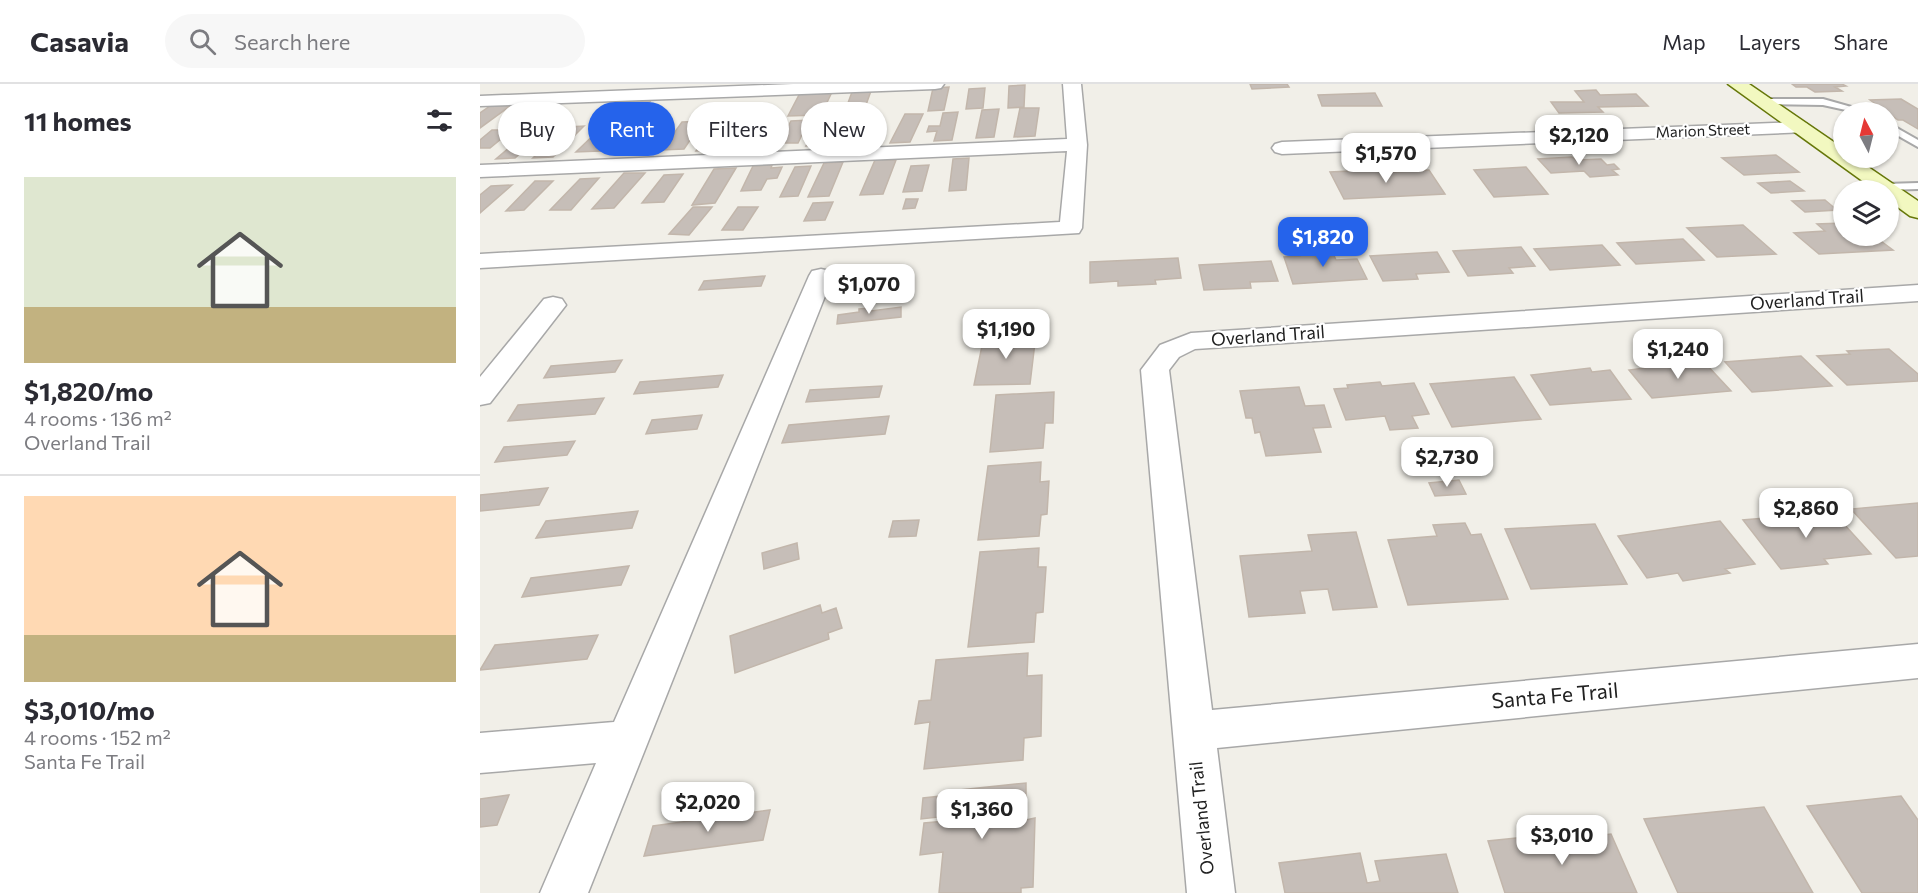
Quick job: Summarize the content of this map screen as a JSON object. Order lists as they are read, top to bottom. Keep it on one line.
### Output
{"streets":{"street":["Marion Street","Overland Trail","Santa Fe Trail"]},"crossings":[["Overland Trail","Santa Fe Trail"]],"north":"top","page":{"header":"Casavia","search":"Search here","nav":["Map","Layers","Share"],"heading":"11 homes","chip":["Buy","Rent","Filters","New"],"price":["$2,120","$1,570","$1,820","$1,070","$1,190","$1,240","$2,730","$2,860","$2,020","$1,360","$3,010"],"list":[{"name":"$1,820/mo","note":"4 rooms · 136 m² · Overland Trail"},{"name":"$3,010/mo","note":"4 rooms · 152 m² · Santa Fe Trail"}]}}
